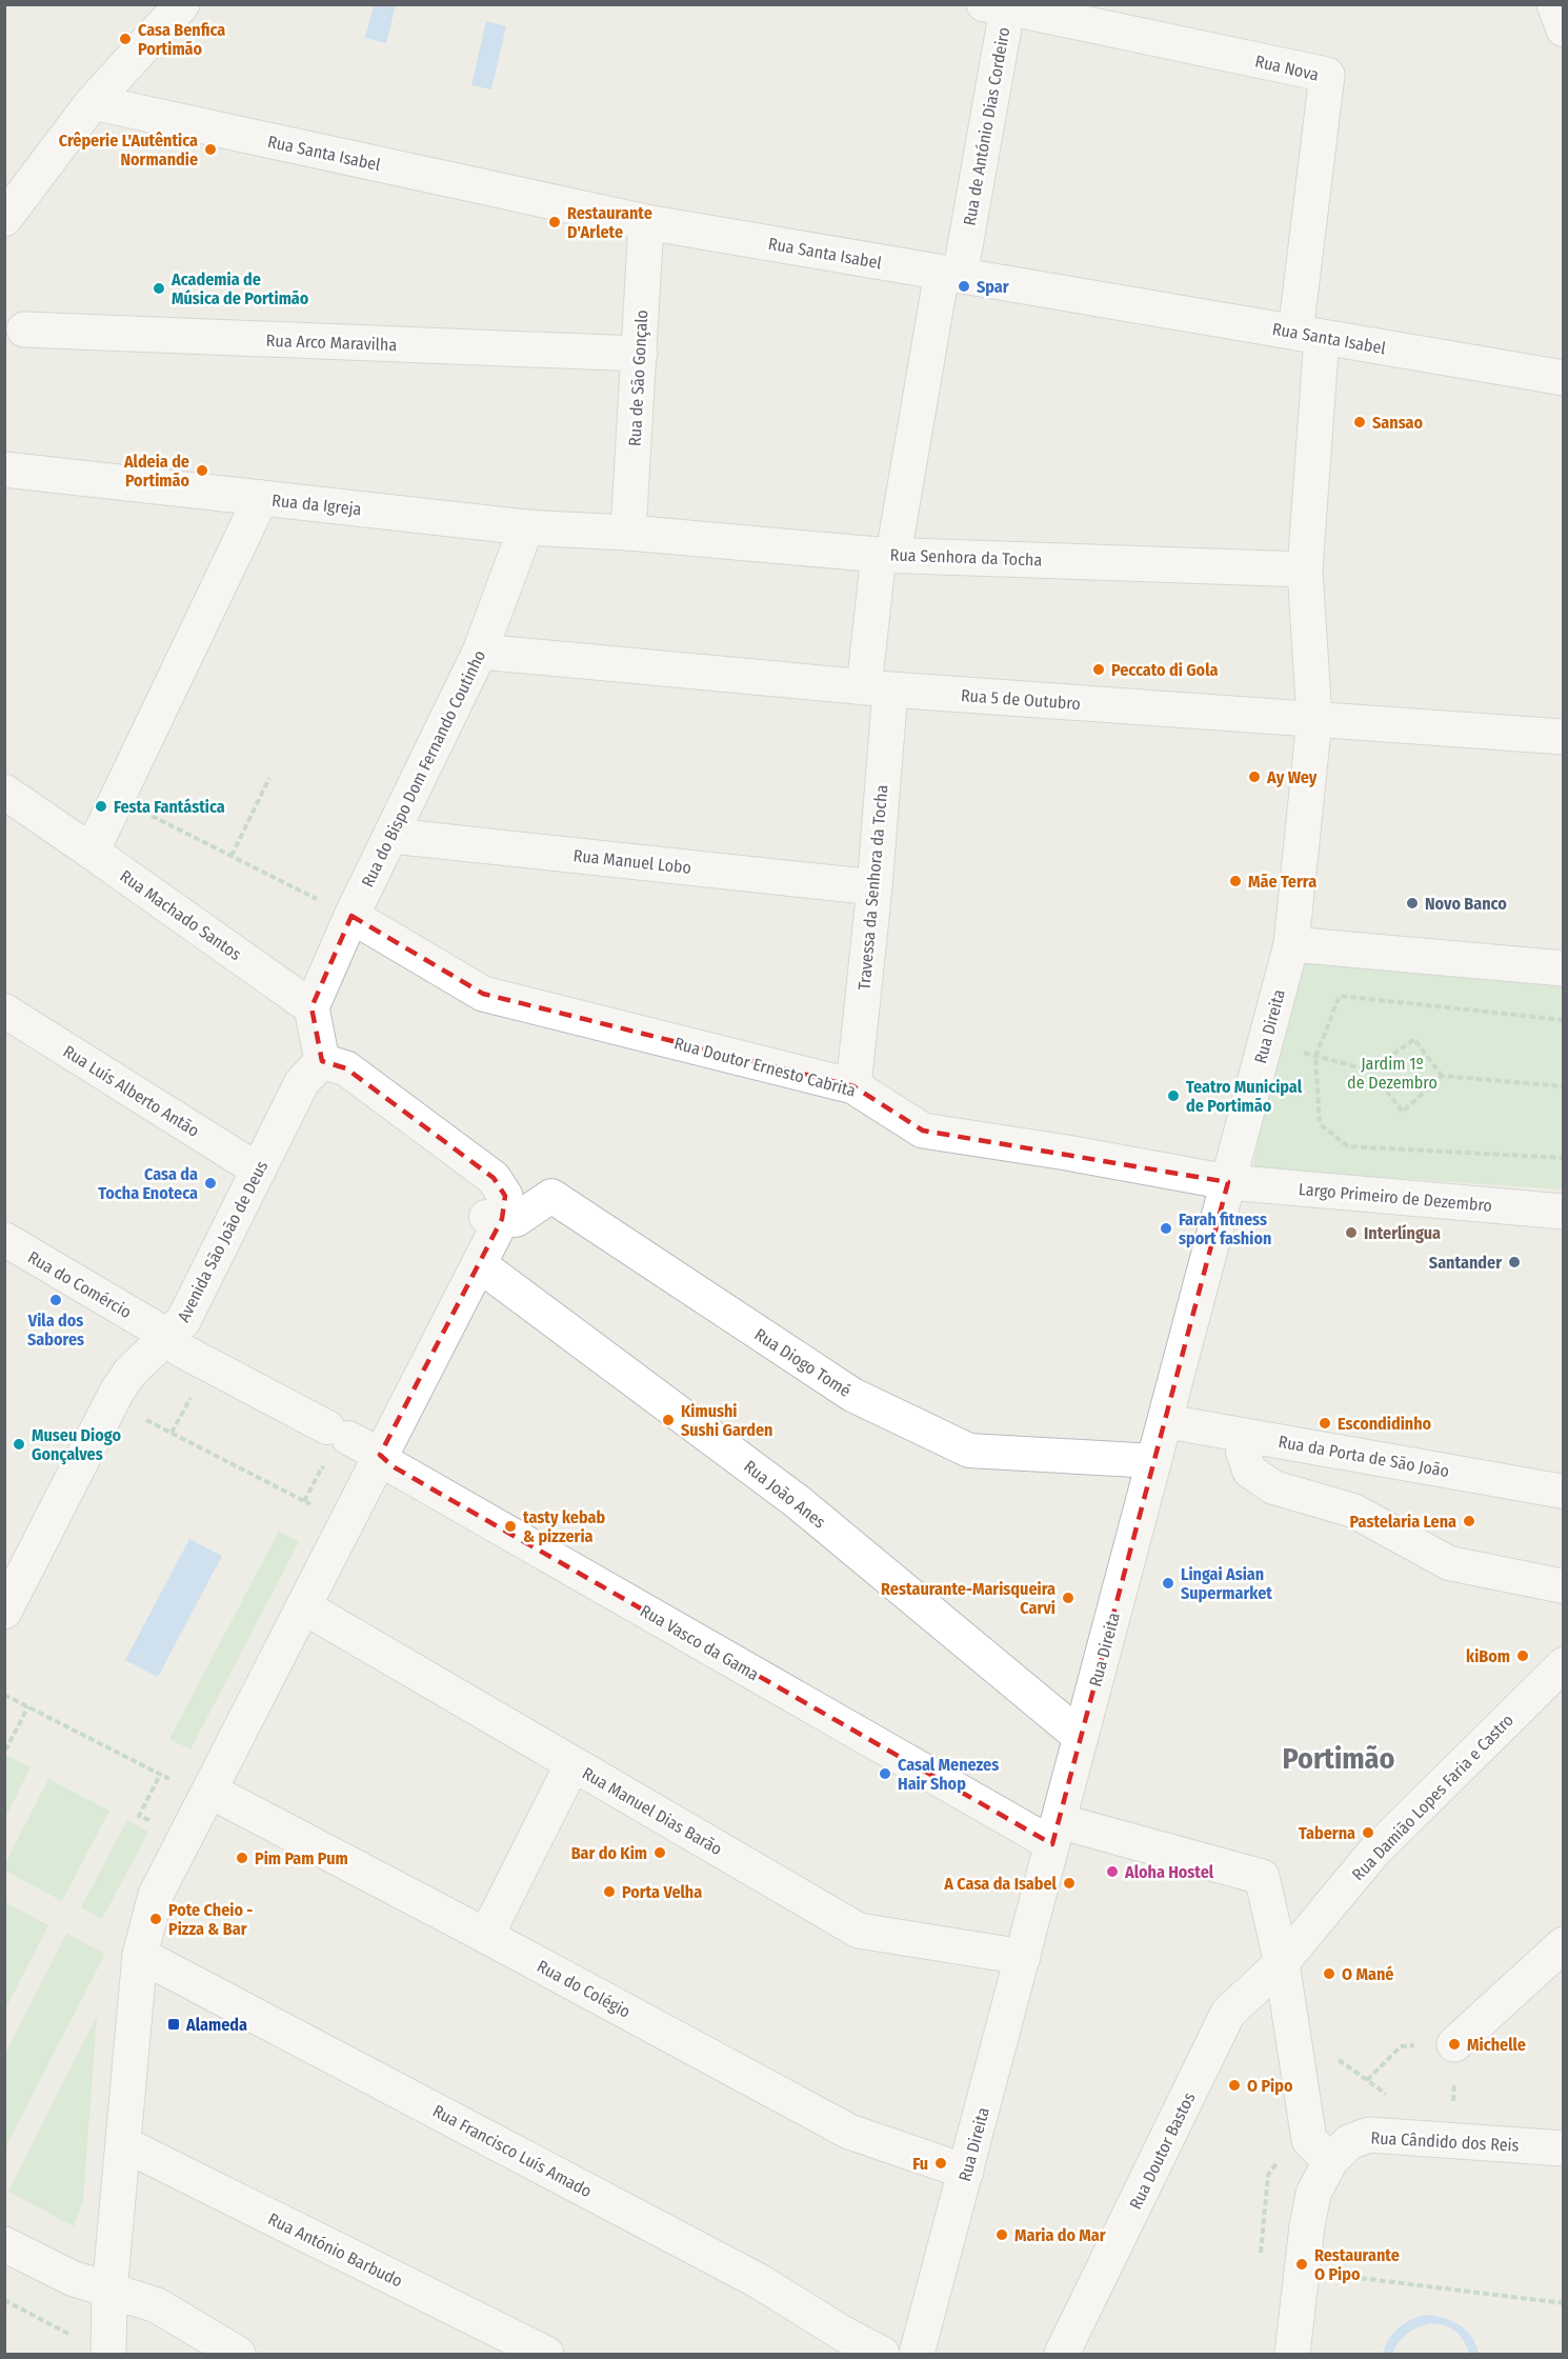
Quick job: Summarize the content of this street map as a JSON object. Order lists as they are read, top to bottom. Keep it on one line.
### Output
{"streets":{"street":["Rua Nova","Rua de António Dias Cordeiro","Rua Santa Isabel","Rua Arco Maravilha","Rua de São Gonçalo","Rua da Igreja","Rua Senhora da Tocha","Rua 5 de Outubro","Rua do Bispo Dom Fernando Coutinho","Rua Manuel Lobo","Travessa da Senhora da Tocha","Rua Machado Santos","Rua Direita","Rua Doutor Ernesto Cabrita","Rua Luís Alberto Antão","Largo Primeiro de Dezembro","Avenida São João de Deus","Rua do Comércio","Rua Diogo Tomé","Rua da Porta de São João","Rua João Anes","Rua Vasco da Gama","Rua Damião Lopes Faria e Castro","Rua Manuel Dias Barão","Rua do Colégio","Rua Cândido dos Reis","Rua Francisco Luís Amado","Rua Doutor Bastos","Rua António Barbudo"]},"crossings":[["Rua Nova","Rua de António Dias Cordeiro"],["Rua Nova","Rua Santa Isabel"],["Rua Nova","Rua Direita"],["Rua de António Dias Cordeiro","Rua Santa Isabel"],["Rua de António Dias Cordeiro","Travessa da Senhora da Tocha"],["Rua Santa Isabel","Rua de São Gonçalo"],["Rua Santa Isabel","Travessa da Senhora da Tocha"],["Rua Santa Isabel","Rua Direita"],["Rua Arco Maravilha","Rua de São Gonçalo"],["Rua de São Gonçalo","Rua da Igreja"],["Rua de São Gonçalo","Rua Senhora da Tocha"],["Rua da Igreja","Rua Senhora da Tocha"],["Rua da Igreja","Rua do Bispo Dom Fernando Coutinho"],["Rua Senhora da Tocha","Travessa da Senhora da Tocha"],["Rua Senhora da Tocha","Rua Direita"],["Rua 5 de Outubro","Rua do Bispo Dom Fernando Coutinho"],["Rua 5 de Outubro","Travessa da Senhora da Tocha"],["Rua 5 de Outubro","Rua Direita"],["Rua do Bispo Dom Fernando Coutinho","Rua Manuel Lobo"],["Rua do Bispo Dom Fernando Coutinho","Rua Machado Santos"],["Rua do Bispo Dom Fernando Coutinho","Rua Doutor Ernesto Cabrita"],["Rua Manuel Lobo","Travessa da Senhora da Tocha"],["Travessa da Senhora da Tocha","Rua Doutor Ernesto Cabrita"],["Rua Direita","Rua Doutor Ernesto Cabrita"],["Rua Direita","Largo Primeiro de Dezembro"],["Rua Direita","Rua Diogo Tomé"],["Rua Direita","Rua da Porta de São João"],["Rua Direita","Rua João Anes"],["Rua Direita","Rua Vasco da Gama"],["Rua Direita","Rua Manuel Dias Barão"],["Rua Direita","Rua do Colégio"],["Rua Doutor Ernesto Cabrita","Largo Primeiro de Dezembro"],["Rua Luís Alberto Antão","Avenida São João de Deus"],["Rua do Comércio","Rua Vasco da Gama"],["Rua Damião Lopes Faria e Castro","Rua Doutor Bastos"]],"districts":["Portimão"],"parks":["Jardim 1º de Dezembro"],"places":{"other":["Casa Benfica Portimão","Crêperie L'Autêntica Normandie","Restaurante D'Arlete","Spar","Academia de Música de Portimão","Sansao","Aldeia de Portimão","Peccato di Gola","Ay Wey","Festa Fantástica","Mãe Terra","Novo Banco","Teatro Municipal de Portimão","Casa da Tocha Enoteca","Farah fitness sport fashion","Interlíngua","Santander","Vila dos Sabores","Kimushi Sushi Garden","Escondidinho","Museu Diogo Gonçalves","Pastelaria Lena","tasty kebab & pizzeria","Lingai Asian Supermarket","Restaurante-Marisqueira Carvi","kiBom","Casal Menezes Hair Shop","Taberna","Bar do Kim","Pim Pam Pum","Aloha Hostel","A Casa da Isabel","Porta Velha","Pote Cheio - Pizza & Bar","O Mané","Michelle","O Pipo","Fu","Maria do Mar","Restaurante O Pipo"],"transit":["Alameda"]}}
